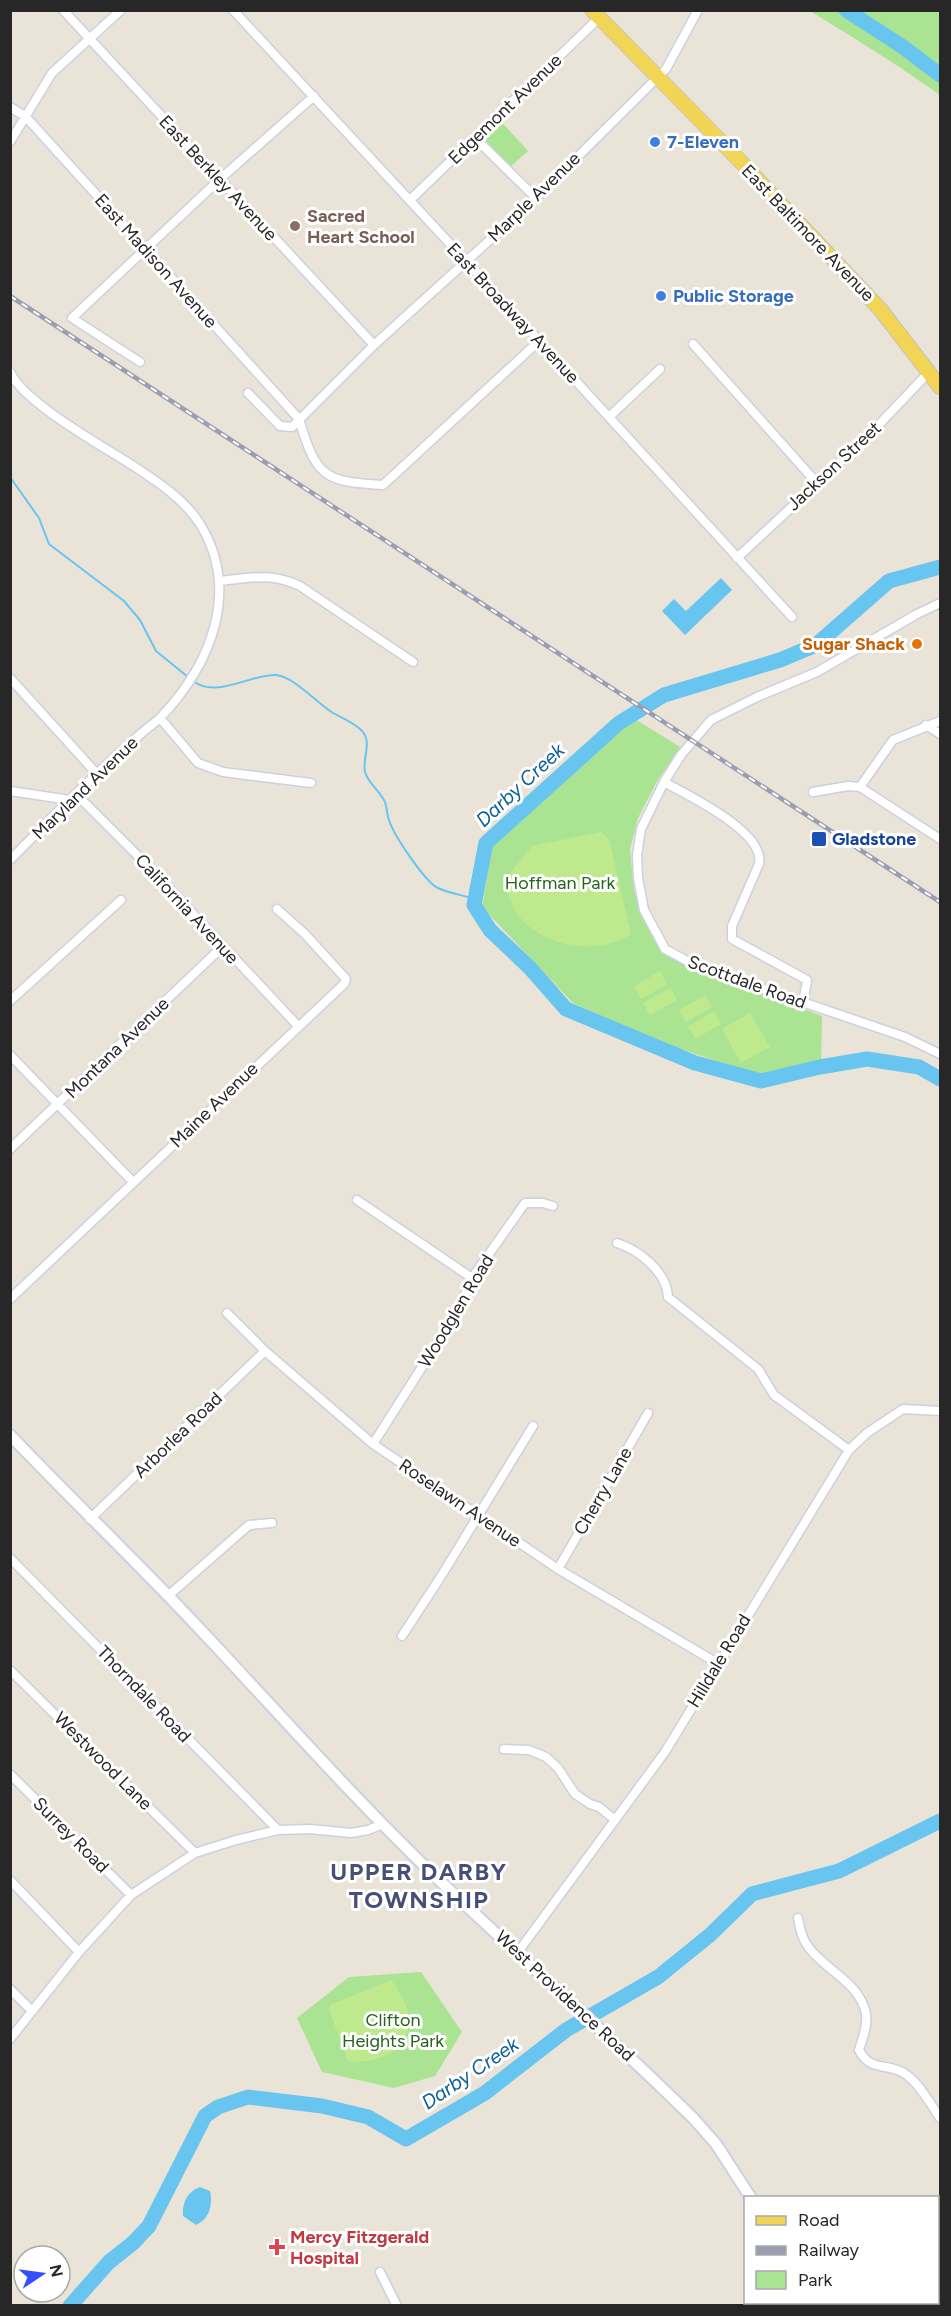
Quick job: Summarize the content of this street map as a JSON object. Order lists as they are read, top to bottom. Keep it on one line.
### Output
{"streets":{"main road":["East Baltimore Avenue"],"street":["Edgemont Avenue","East Berkley Avenue","Marple Avenue","East Madison Avenue","East Broadway Avenue","Jackson Street","Maryland Avenue","California Avenue","Scottdale Road","Montana Avenue","Maine Avenue","Woodglen Road","Arborlea Road","Cherry Lane","Roselawn Avenue","Hilldale Road","Thorndale Road","Westwood Lane","Surrey Road","West Providence Road"]},"crossings":[["Edgemont Avenue","East Baltimore Avenue"],["Edgemont Avenue","East Broadway Avenue"],["East Berkley Avenue","Marple Avenue"],["Marple Avenue","East Baltimore Avenue"],["Marple Avenue","East Madison Avenue"],["Marple Avenue","East Broadway Avenue"],["East Baltimore Avenue","Jackson Street"],["East Broadway Avenue","Jackson Street"],["Maryland Avenue","California Avenue"],["California Avenue","Montana Avenue"],["California Avenue","Maine Avenue"],["Woodglen Road","Roselawn Avenue"],["Arborlea Road","Roselawn Avenue"],["Arborlea Road","West Providence Road"],["Cherry Lane","Roselawn Avenue"],["Roselawn Avenue","Hilldale Road"],["Hilldale Road","West Providence Road"]],"districts":["UPPER DARBY TOWNSHIP"],"water":["Darby Creek"],"parks":["Hoffman Park","Clifton Heights Park"],"places":{"other":["7-Eleven","Sacred Heart School","Public Storage","Sugar Shack"],"transit":["Gladstone"],"health":["Mercy Fitzgerald Hospital"]},"legend":["Road","Railway","Park"],"north":"right"}
